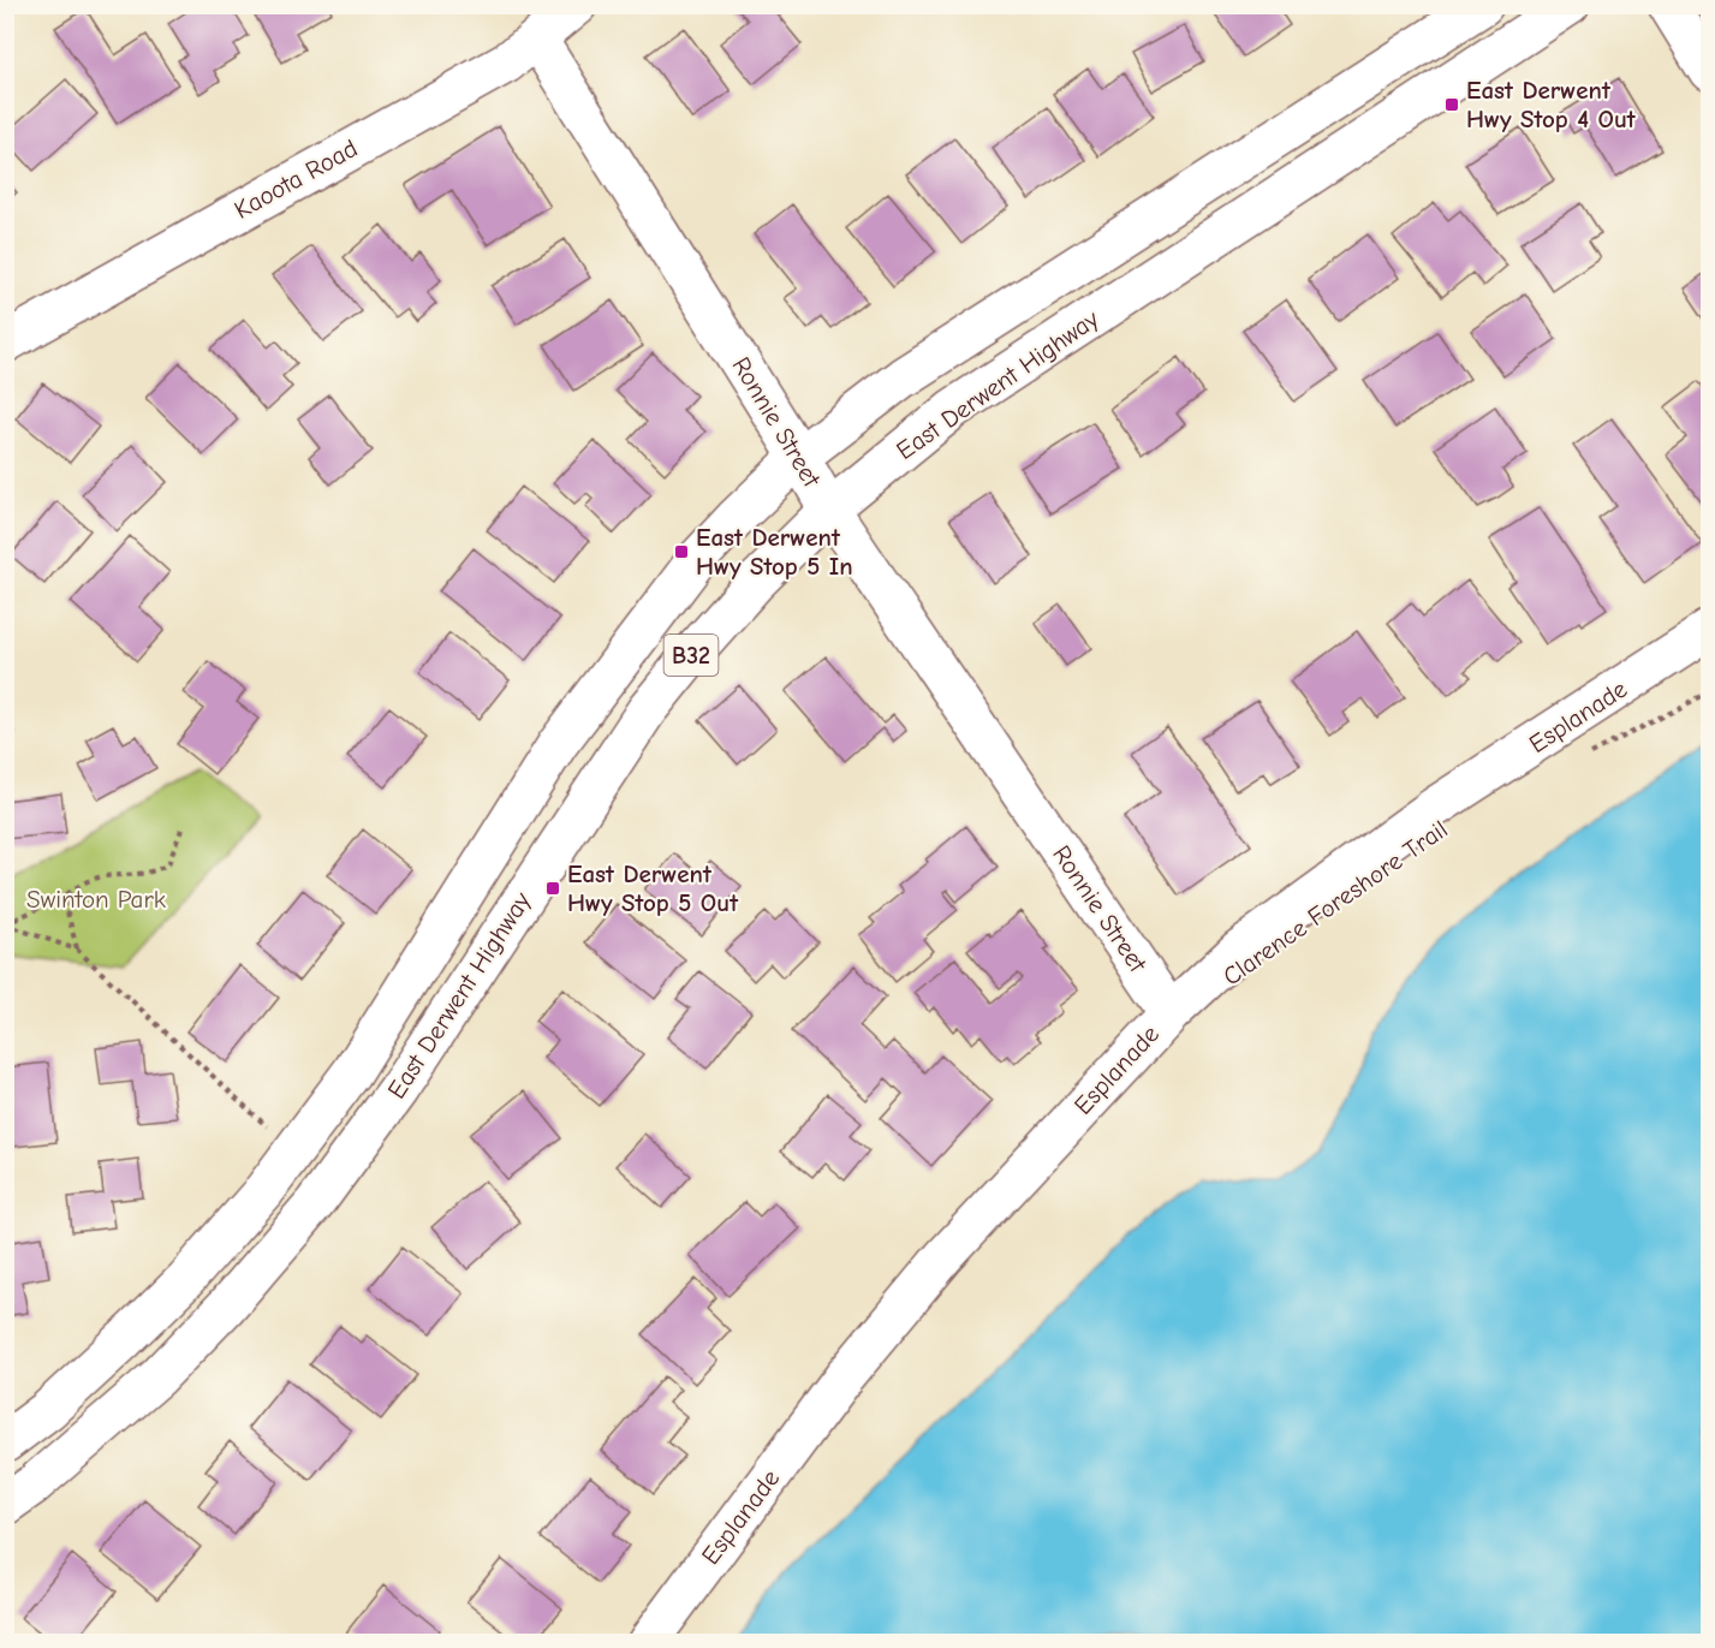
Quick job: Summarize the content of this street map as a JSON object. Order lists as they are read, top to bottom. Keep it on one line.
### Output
{"streets":{"main road":["Kaoota Road","East Derwent Highway","Ronnie Street","B32","Esplanade"]},"crossings":[["Kaoota Road","Ronnie Street"],["East Derwent Highway","Ronnie Street"],["Ronnie Street","Esplanade"]],"parks":["Swinton Park"],"places":{"transit":["East Derwent Hwy Stop 4 Out","East Derwent Hwy Stop 5 In","East Derwent Hwy Stop 5 Out"]}}
